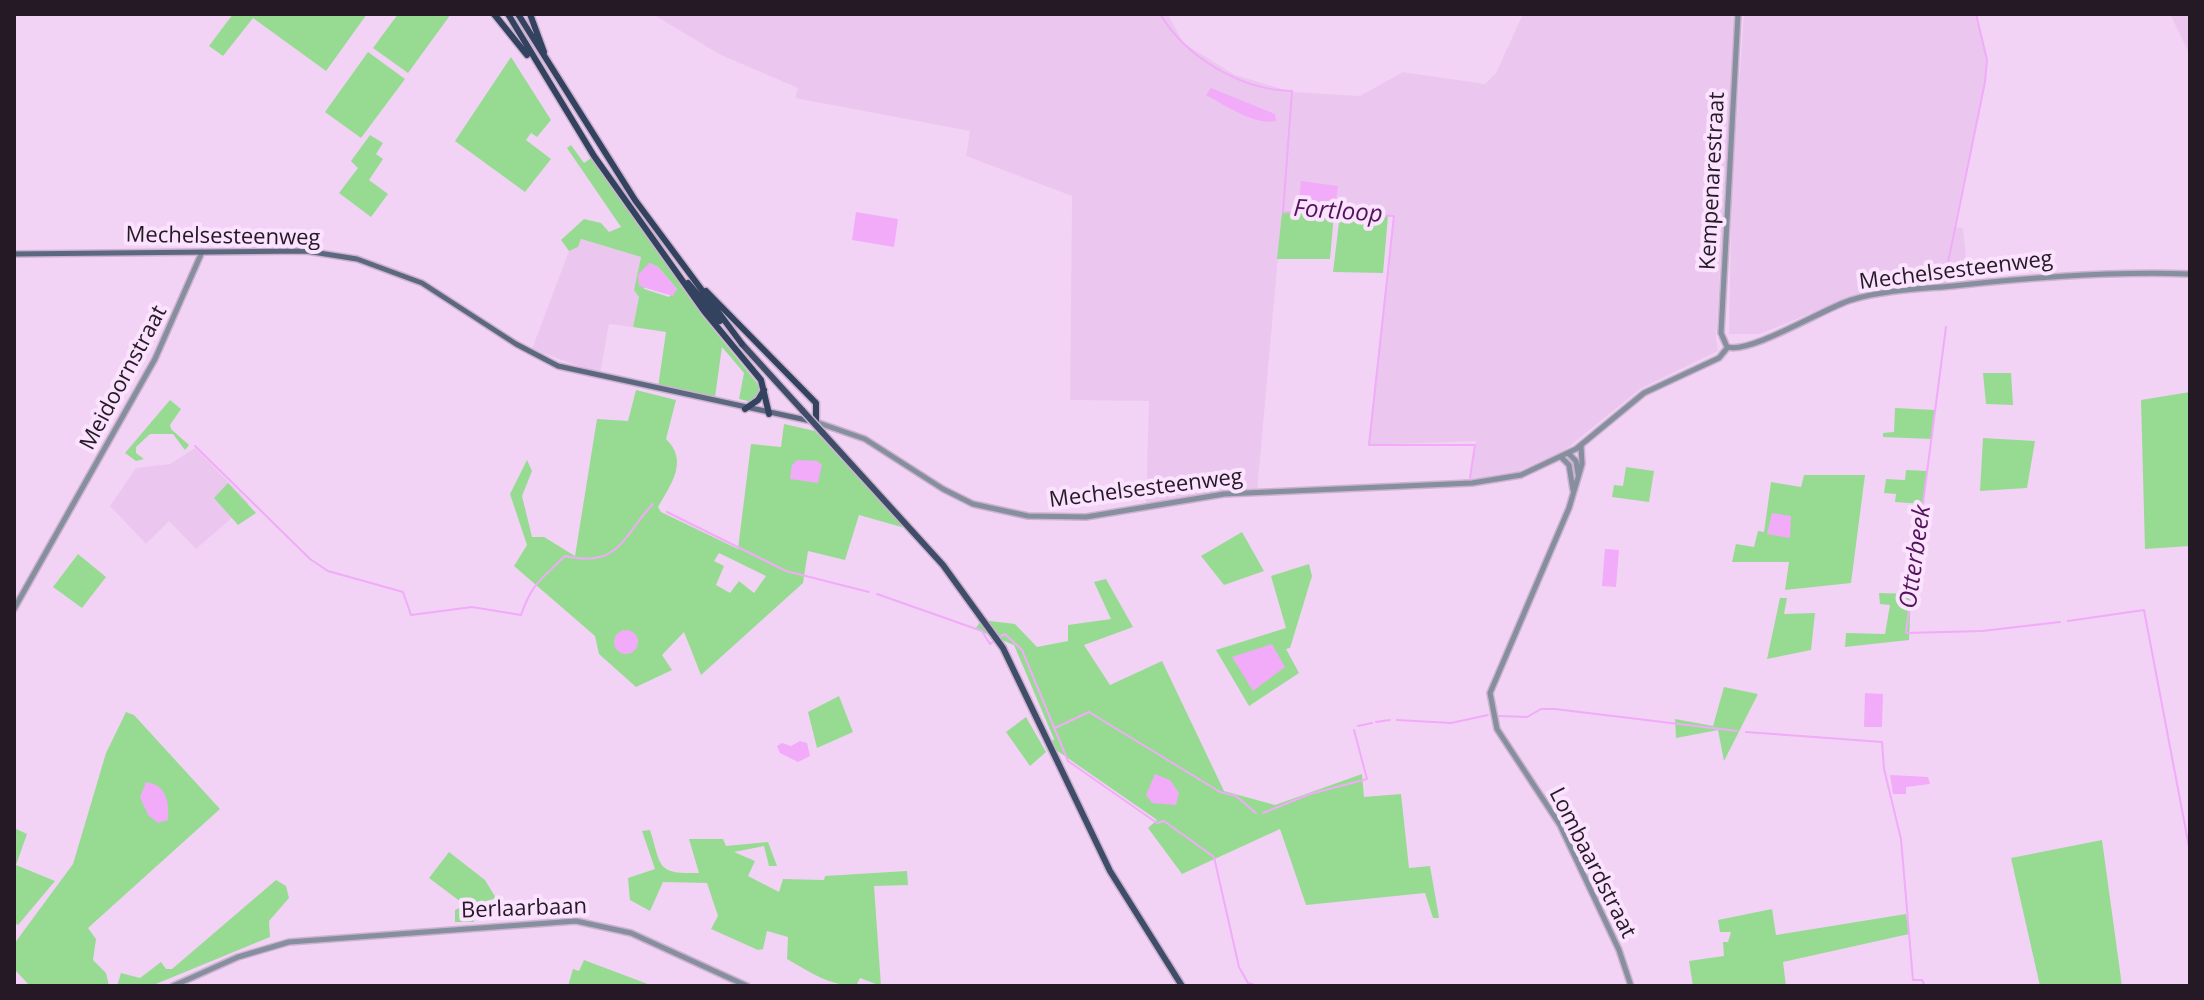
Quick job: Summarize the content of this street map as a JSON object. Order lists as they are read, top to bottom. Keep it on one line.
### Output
{"streets":{"main road":["Mechelsesteenweg"],"street":["Kempenarestraat","Meidoornstraat","Lombaardstraat","Berlaarbaan"]},"crossings":[["Kempenarestraat","Mechelsesteenweg"],["Mechelsesteenweg","Meidoornstraat"],["Mechelsesteenweg","Lombaardstraat"]],"water":["Fortloop","Otterbeek"]}
